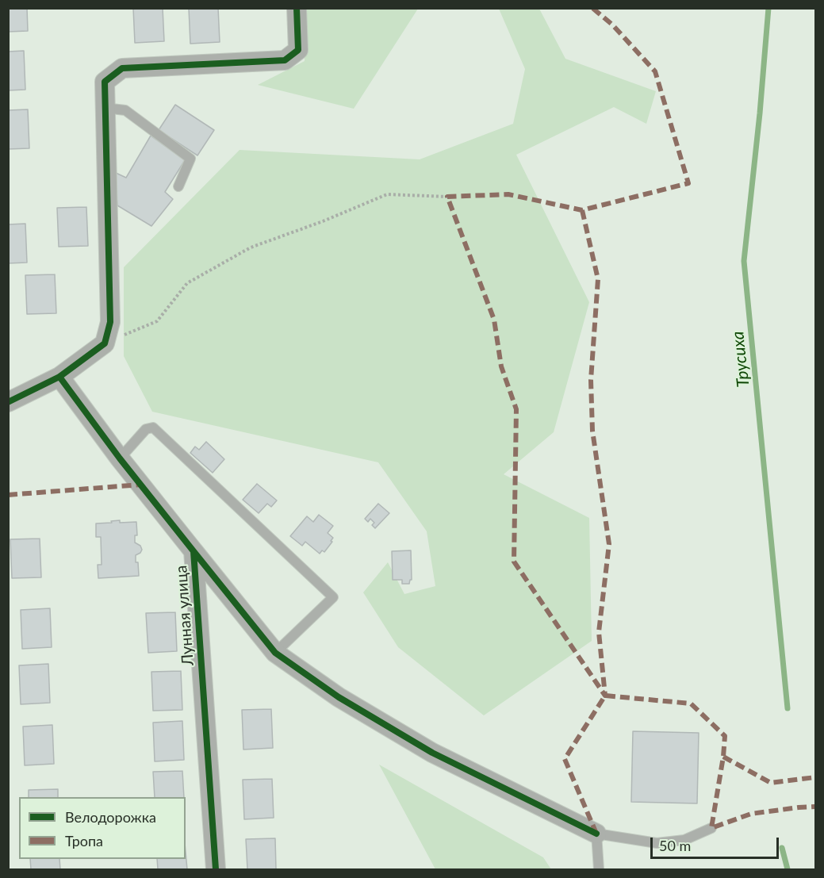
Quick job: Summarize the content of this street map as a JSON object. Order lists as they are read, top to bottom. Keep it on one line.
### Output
{"streets":{"street":["Лунная улица"]},"water":["Трусиха"],"legend":["Велодорожка","Тропа"],"scale_bar":"50 m"}
